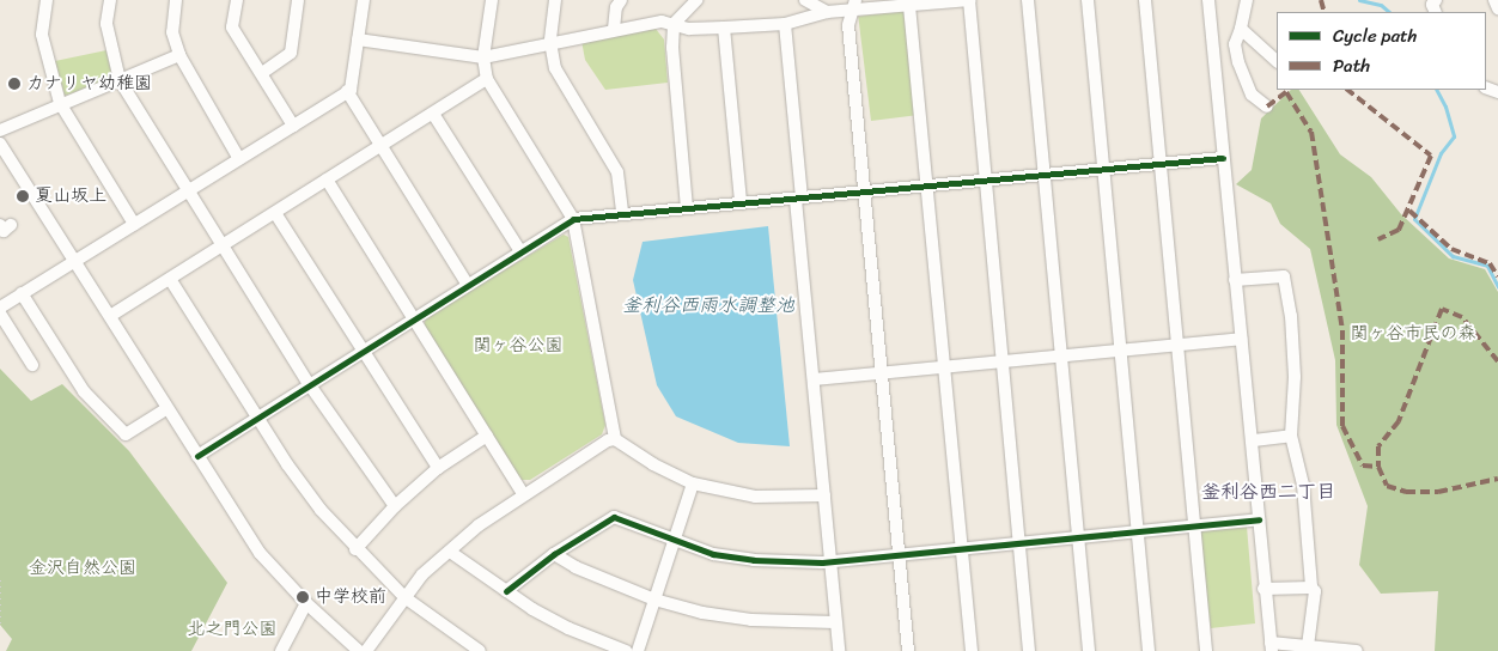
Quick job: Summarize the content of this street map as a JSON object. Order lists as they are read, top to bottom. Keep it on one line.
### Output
{"districts":["釜利谷西二丁目"],"water":["釜利谷西雨水調整池"],"parks":["関ヶ谷市民の森","関ヶ谷公園","金沢自然公園","北之門公園"],"places":["カナリヤ幼稚園","夏山坂上","中学校前"],"legend":["Cycle path","Path"]}
